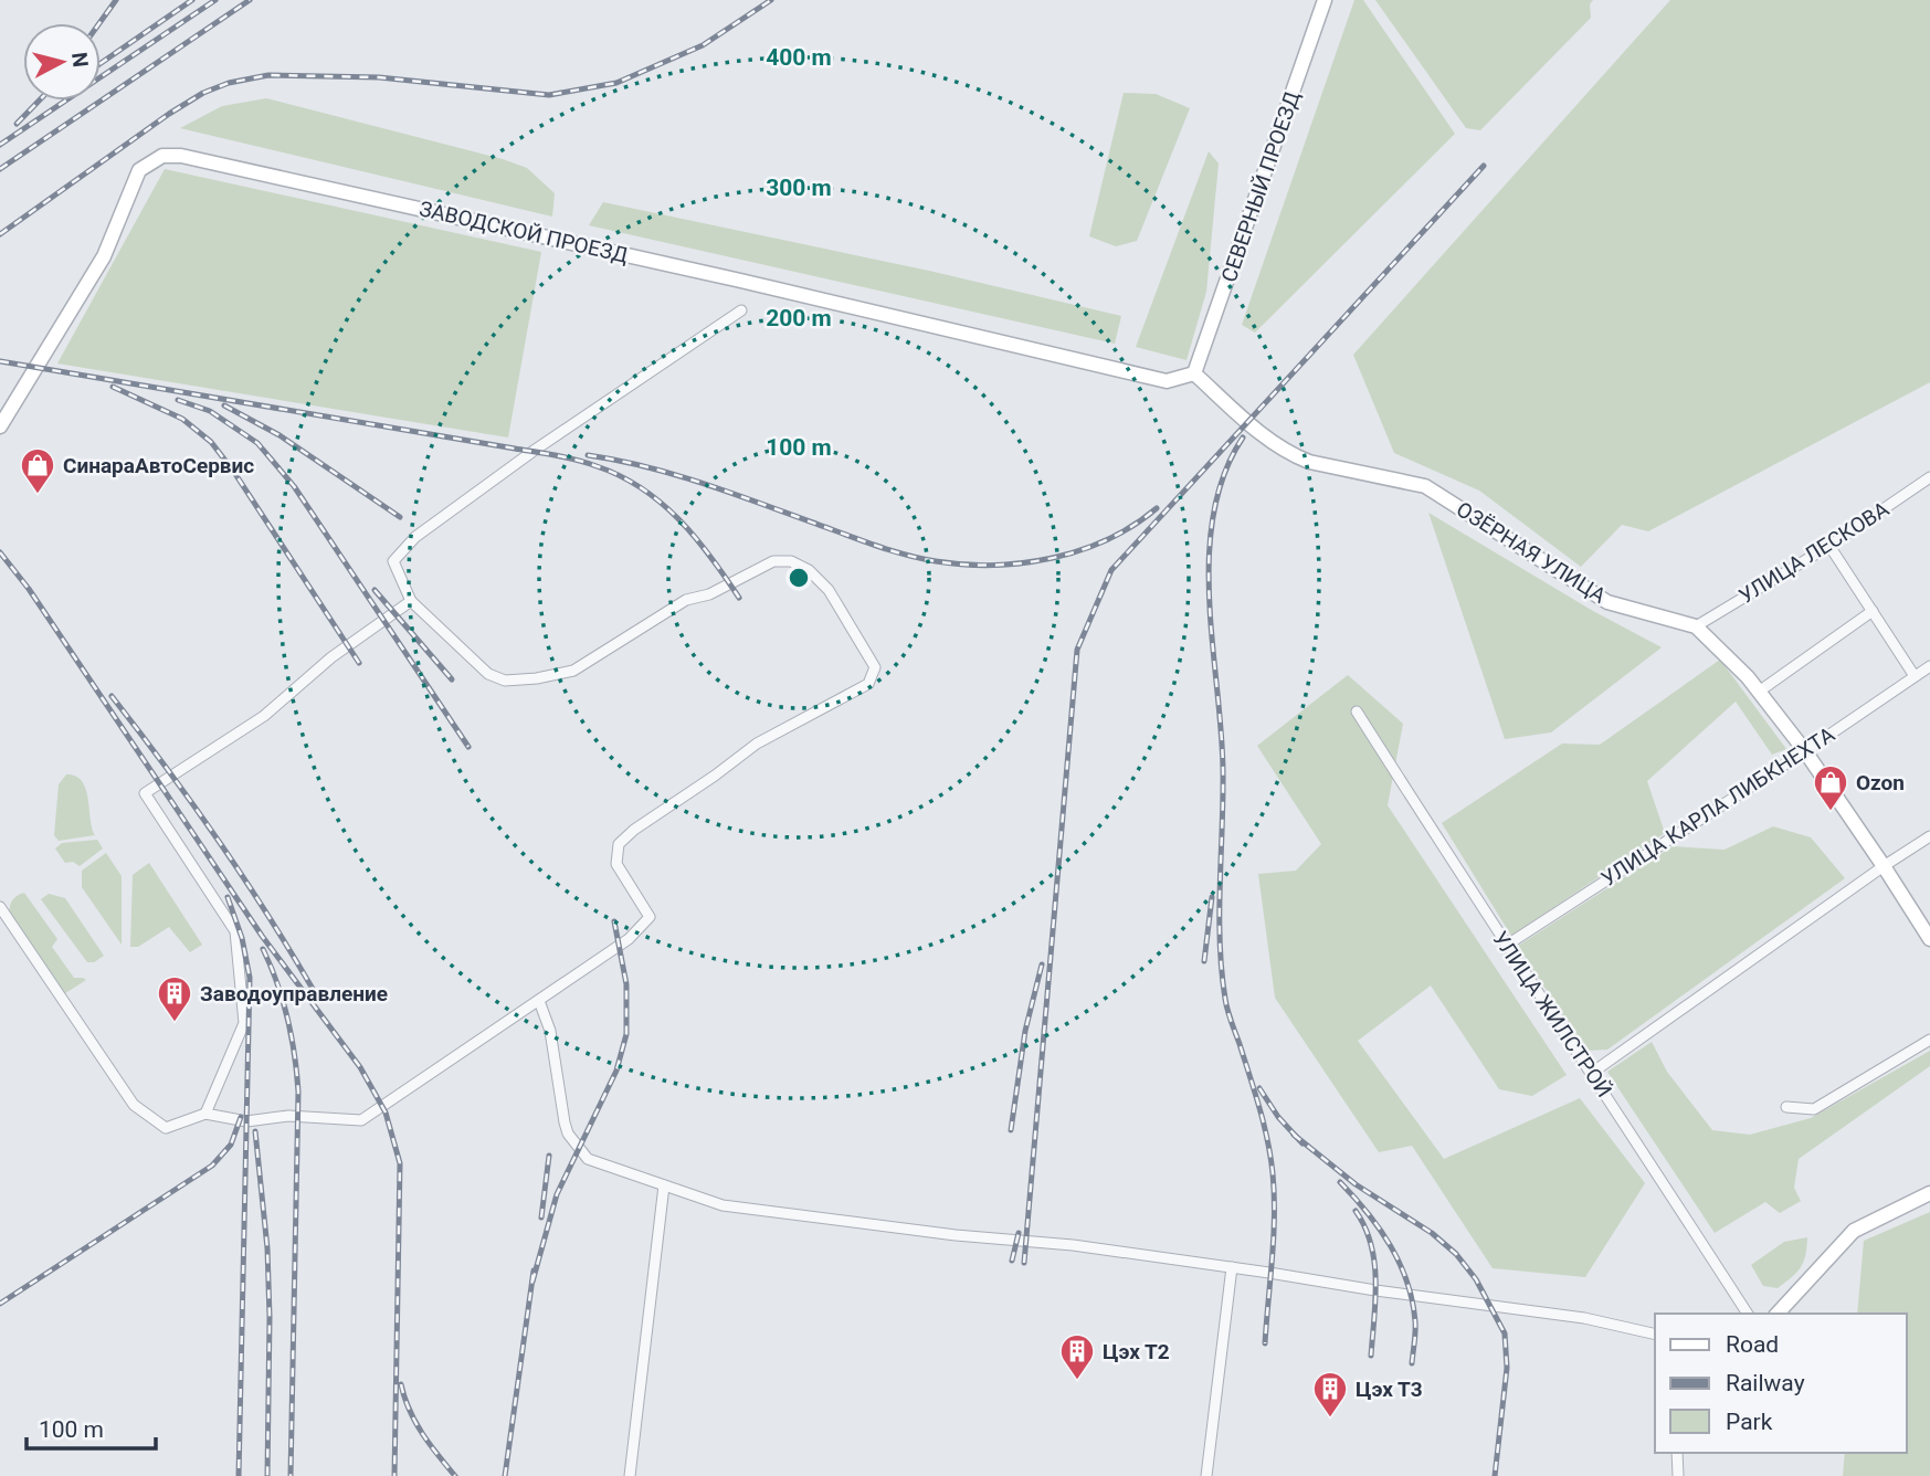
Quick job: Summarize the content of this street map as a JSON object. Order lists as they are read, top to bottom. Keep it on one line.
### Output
{"streets":{"street":["СЕВЕРНЫЙ ПРОЕЗД","ЗАВОДСКОЙ ПРОЕЗД","ОЗЁРНАЯ УЛИЦА","УЛИЦА ЛЕСКОВА","УЛИЦА КАРЛА ЛИБКНЕХТА","УЛИЦА ЖИЛСТРОЙ"]},"crossings":[["СЕВЕРНЫЙ ПРОЕЗД","ЗАВОДСКОЙ ПРОЕЗД"],["СЕВЕРНЫЙ ПРОЕЗД","ОЗЁРНАЯ УЛИЦА"],["ЗАВОДСКОЙ ПРОЕЗД","ОЗЁРНАЯ УЛИЦА"],["ОЗЁРНАЯ УЛИЦА","УЛИЦА ЛЕСКОВА"],["УЛИЦА КАРЛА ЛИБКНЕХТА","УЛИЦА ЖИЛСТРОЙ"]],"places":{"shop":["СинараАвтоСервис","Ozon"],"building":["Заводоуправление","Цэх Т2","Цэх Т3"]},"legend":["Road","Railway","Park"],"scale_bar":"100 m","north":"right","rings":["400 m","300 m","200 m","100 m"]}
